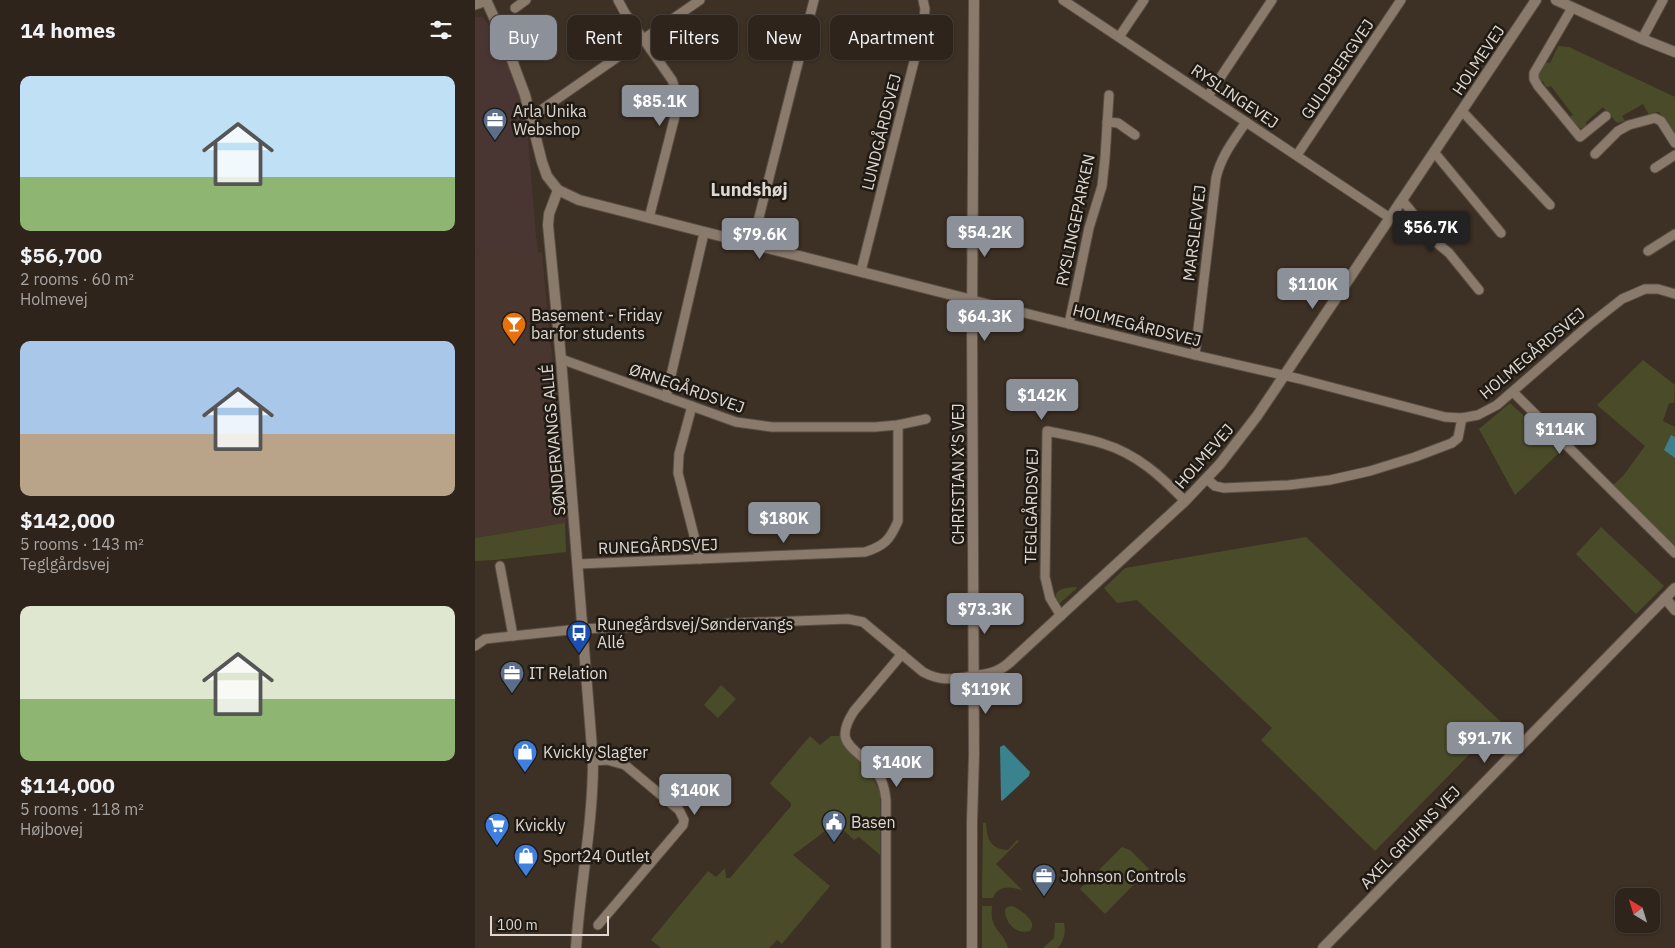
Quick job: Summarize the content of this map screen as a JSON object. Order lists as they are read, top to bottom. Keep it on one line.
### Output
{"streets":{"street":["HOLMEVEJ","GULDBJERGVEJ","RYSLINGEVEJ","LUNDGÅRDSVEJ","RYSLINGEPARKEN","MARSLEVVEJ","HOLMEGÅRDSVEJ","ØRNEGÅRDSVEJ","SØNDERVANGS ALLÉ","CHRISTIAN X'S VEJ","TEGLGÅRDSVEJ","RUNEGÅRDSVEJ","AXEL GRUHNS VEJ"]},"crossings":[["HOLMEVEJ","RYSLINGEVEJ"],["HOLMEVEJ","HOLMEGÅRDSVEJ"],["HOLMEVEJ","CHRISTIAN X'S VEJ"],["HOLMEVEJ","TEGLGÅRDSVEJ"],["GULDBJERGVEJ","RYSLINGEVEJ"],["RYSLINGEVEJ","MARSLEVVEJ"],["LUNDGÅRDSVEJ","HOLMEGÅRDSVEJ"],["RYSLINGEPARKEN","HOLMEGÅRDSVEJ"],["MARSLEVVEJ","HOLMEGÅRDSVEJ"],["HOLMEGÅRDSVEJ","SØNDERVANGS ALLÉ"],["HOLMEGÅRDSVEJ","CHRISTIAN X'S VEJ"],["ØRNEGÅRDSVEJ","SØNDERVANGS ALLÉ"],["ØRNEGÅRDSVEJ","RUNEGÅRDSVEJ"],["SØNDERVANGS ALLÉ","RUNEGÅRDSVEJ"]],"districts":["Lundshøj"],"places":{"office":["Arla Unika Webshop","IT Relation","Johnson Controls"],"bar":["Basement - Friday bar for students"],"bus stop":["Runegårdsvej/Søndervangs Allé"],"shop":["Kvickly Slagter","Sport24 Outlet"],"public building":["Basen"],"supermarket":["Kvickly"]},"scale_bar":"100 m","north":"top left","page":{"heading":"14 homes","chip":["Buy","Rent","Filters","New","Apartment"],"list":[{"name":"$56,700","note":"2 rooms · 60 m² · Holmevej"},{"name":"$142,000","note":"5 rooms · 143 m² · Teglgårdsvej"},{"name":"$114,000","note":"5 rooms · 118 m² · Højbovej"}],"price":["$85.1K","$56.7K","$54.2K","$79.6K","$110K","$64.3K","$142K","$114K","$180K","$73.3K","$119K","$91.7K","$140K","$140K"],"scale":"100 m"}}
